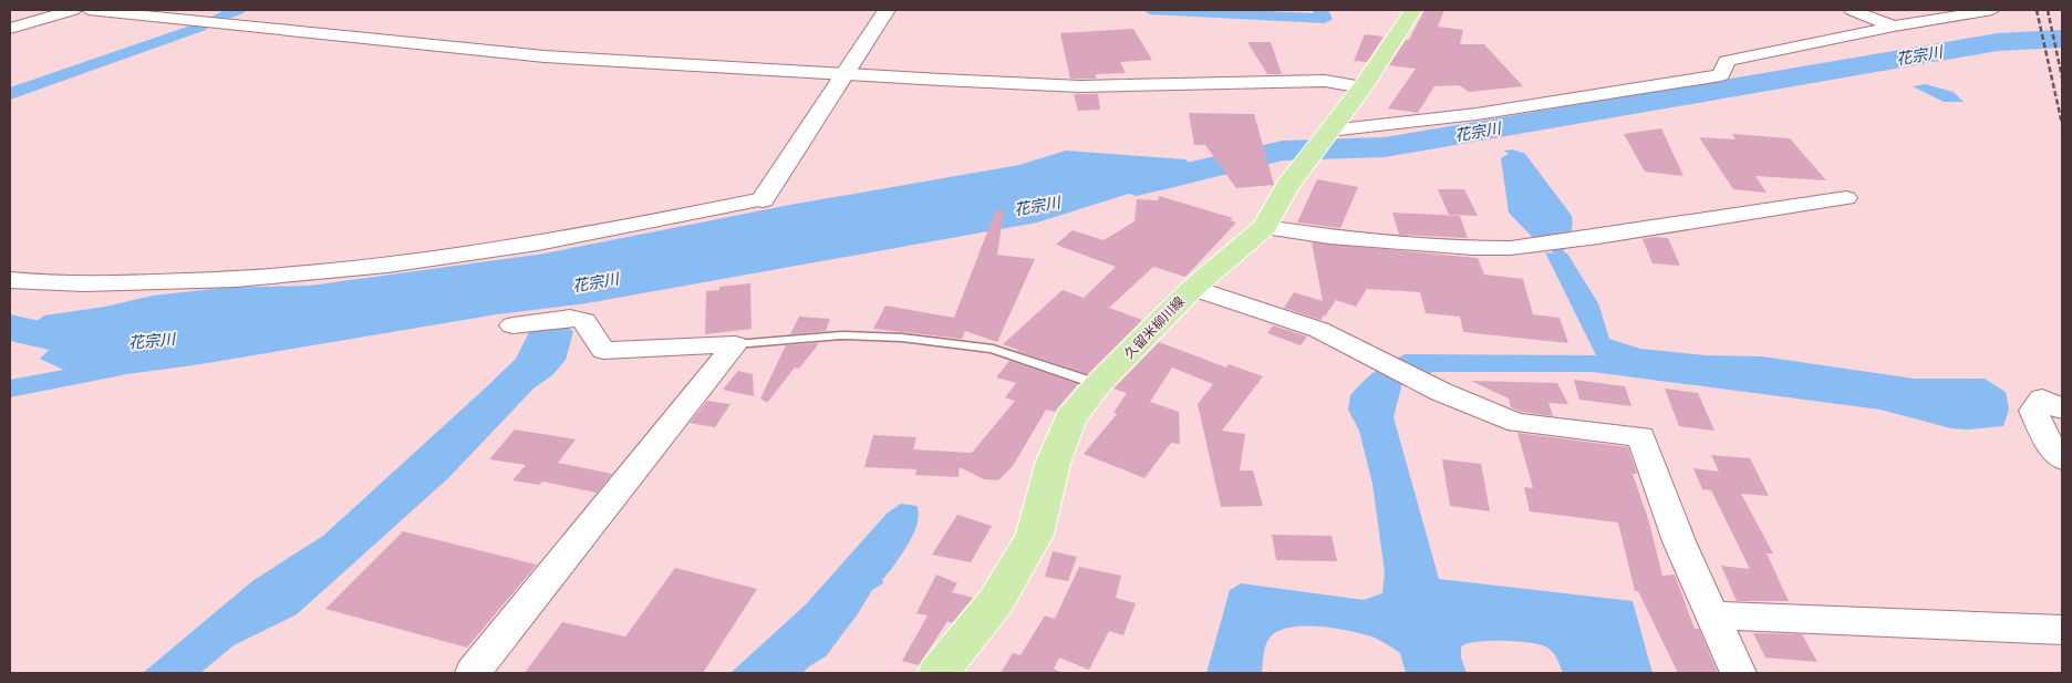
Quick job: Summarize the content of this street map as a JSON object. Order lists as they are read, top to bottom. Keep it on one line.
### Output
{"streets":{"main road":["久留米柳川線"]},"water":["花宗川"]}
